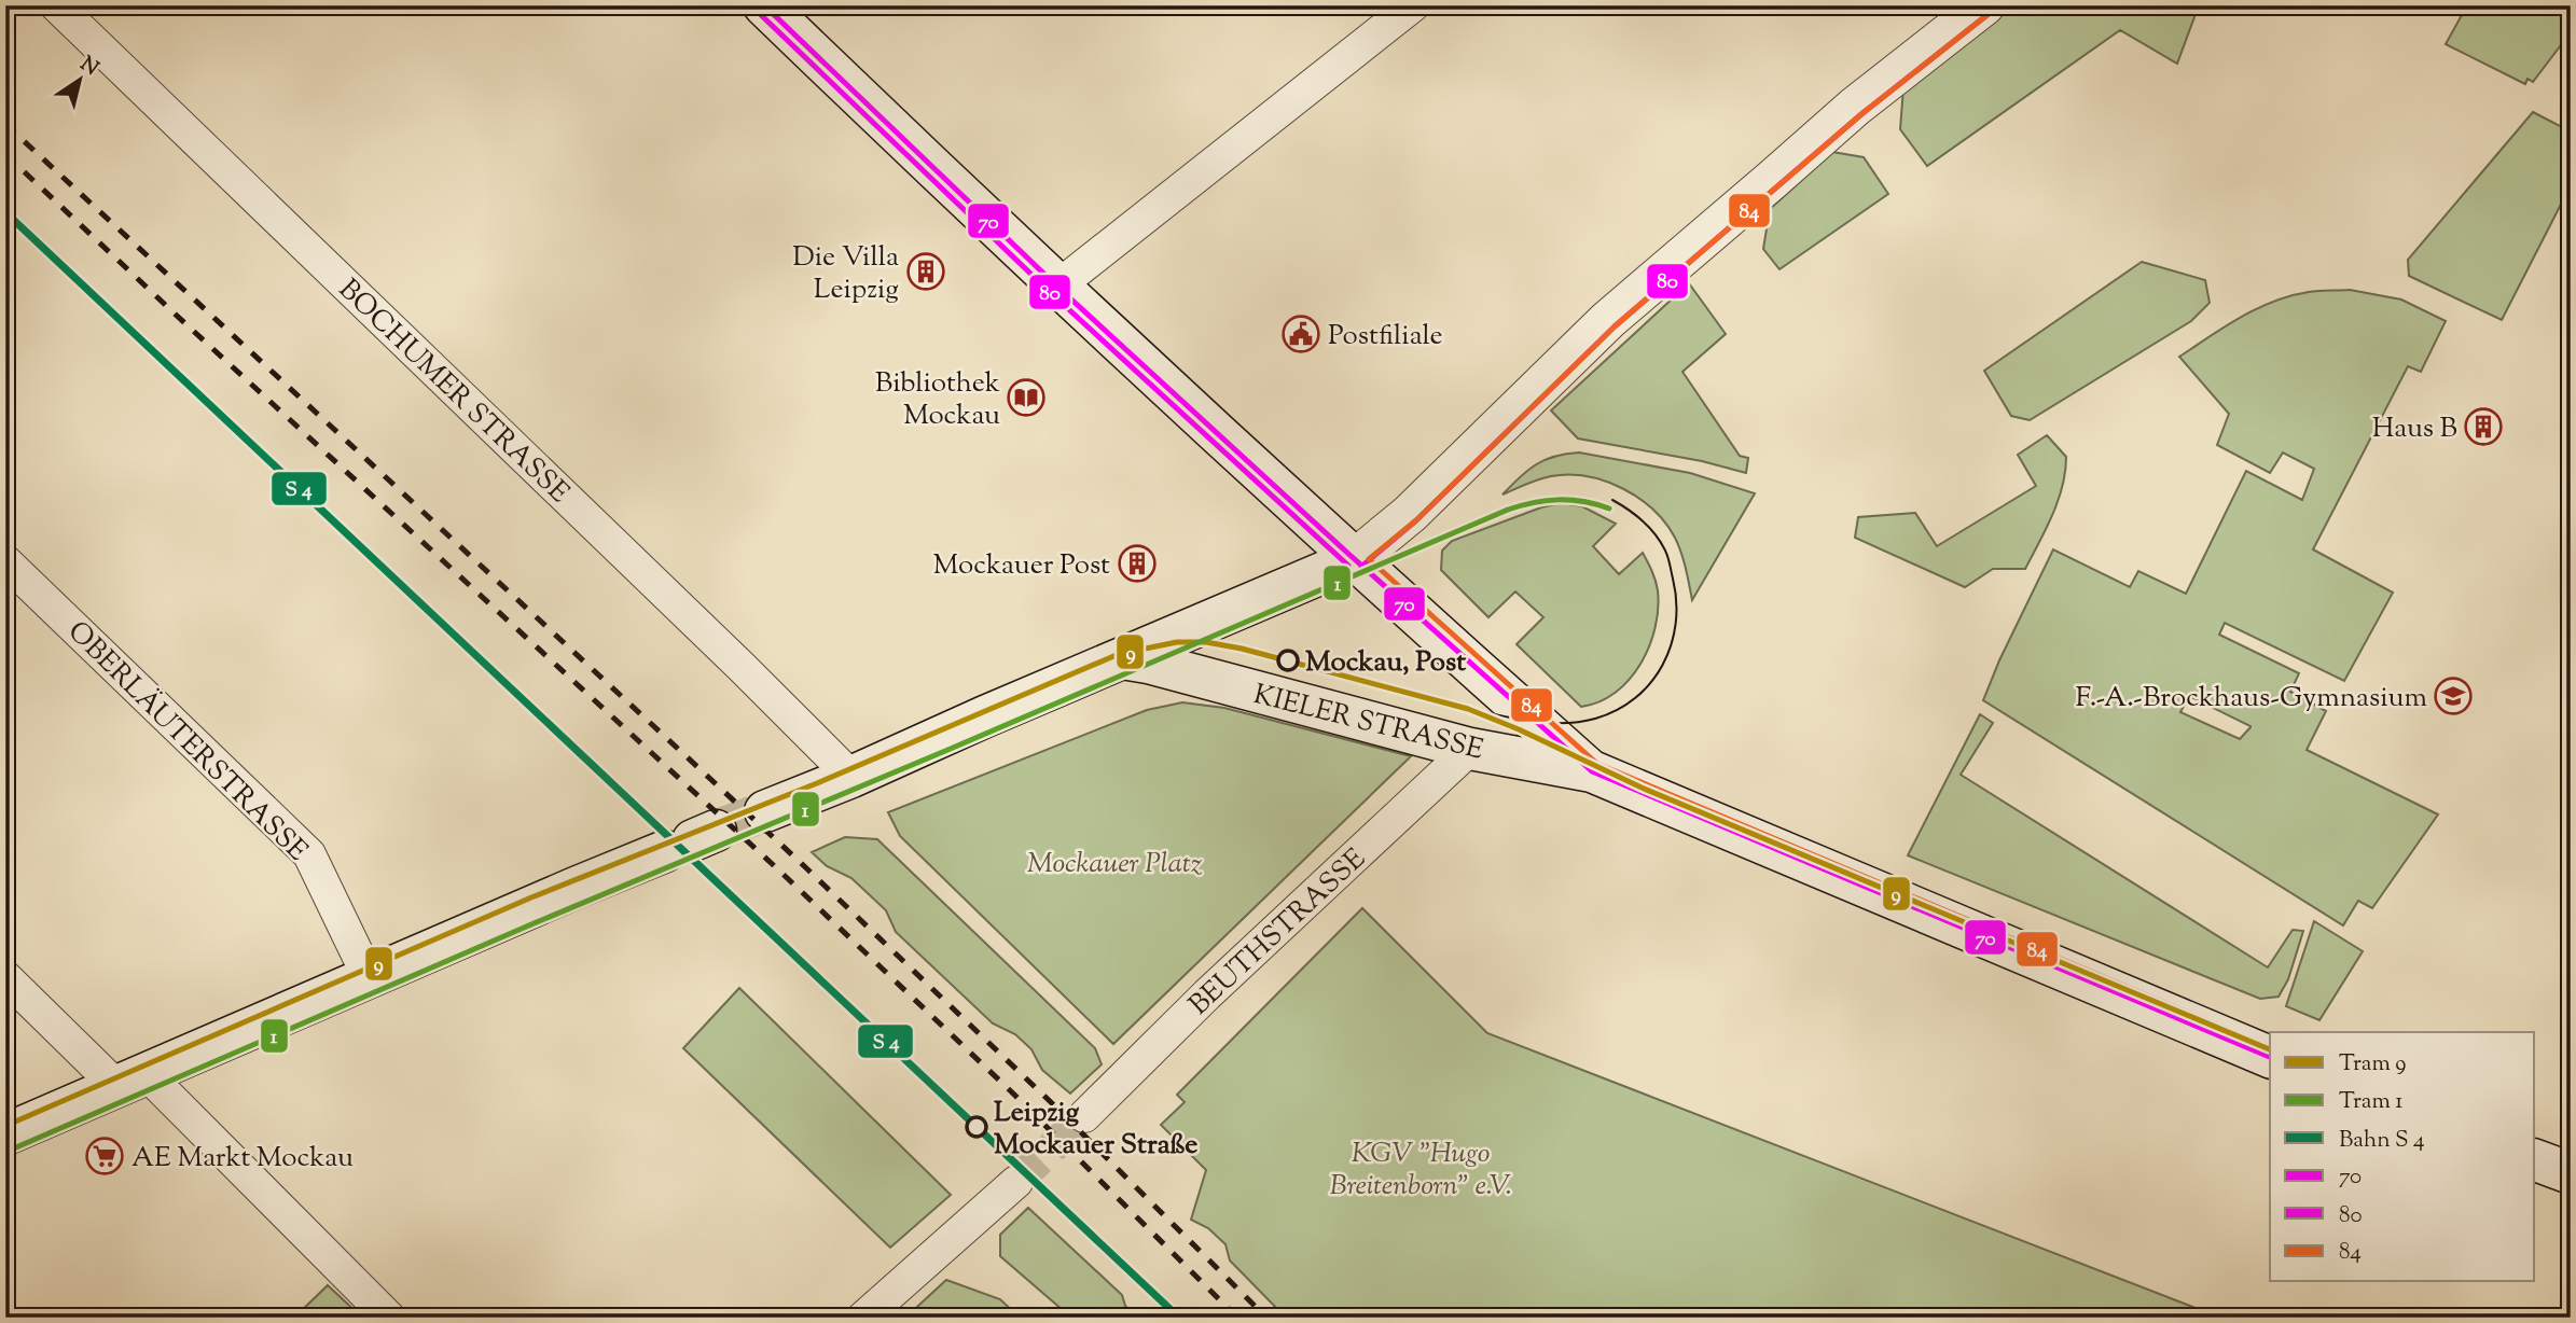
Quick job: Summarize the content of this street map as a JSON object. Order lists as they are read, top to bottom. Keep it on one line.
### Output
{"streets":{"main road":["KIELER STRASSE"],"street":["BOCHUMER STRASSE","OBERLÄUTERSTRASSE","BEUTHSTRASSE"]},"crossings":[["KIELER STRASSE","BEUTHSTRASSE"]],"parks":["Mockauer Platz","KGV \"Hugo Breitenborn\" e.V."],"places":{"building":["Die Villa Leipzig","Haus B","Mockauer Post"],"public building":["Postfiliale"],"library":["Bibliothek Mockau"],"other":["Mockau, Post","Leipzig Mockauer Straße"],"school or university":["F.-A.-Brockhaus-Gymnasium"],"supermarket":["AE Markt Mockau"]},"lines":["transit line 70","transit line 80","transit line 84","tram line 1","tram line 9"],"legend":["Tram 9","Tram 1","Bahn S 4","70","80","84"],"north":"top right"}
